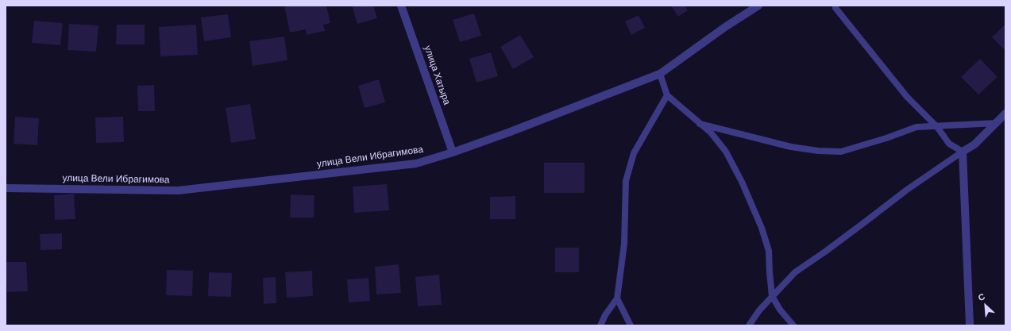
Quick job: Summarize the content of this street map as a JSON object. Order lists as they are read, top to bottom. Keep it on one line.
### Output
{"streets":{"street":["улица Хатыра","улица Вели Ибрагимова"]},"crossings":[["улица Хатыра","улица Вели Ибрагимова"]],"north":"top left"}
